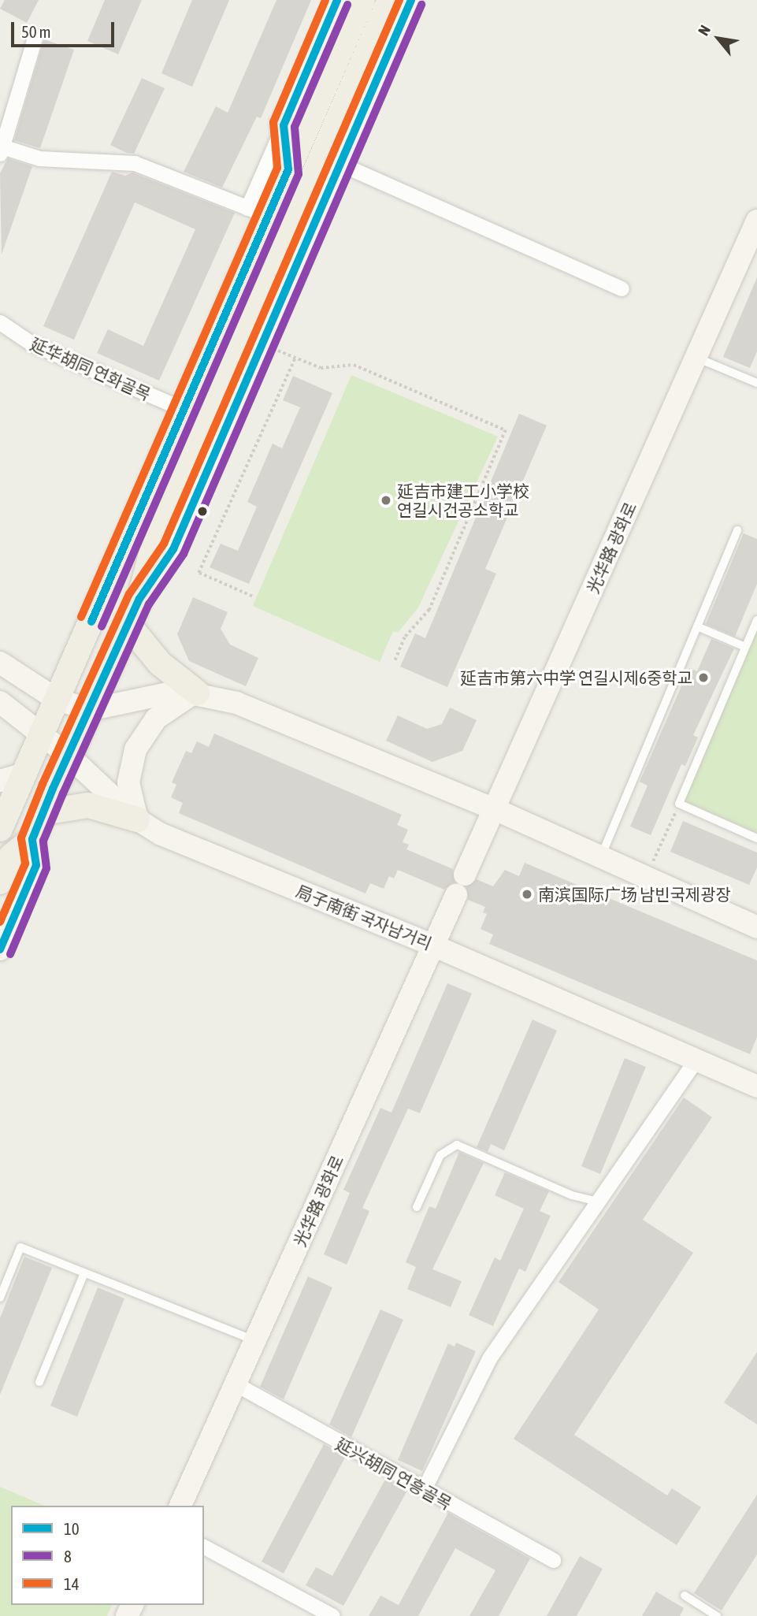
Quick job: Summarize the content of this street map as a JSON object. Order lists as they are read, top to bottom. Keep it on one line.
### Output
{"streets":{"street":["延华胡同 연화골목","光华路 광화로","局子南街 국자남거리","延兴胡同 연흥골목"]},"crossings":[["光华路 광화로","局子南街 국자남거리"],["光华路 광화로","延兴胡同 연흥골목"]],"places":["延吉市建工小学校 연길시건공소학교","延吉市第六中学 연길시제6중학교","南滨国际广场 남빈국제광장"],"lines":["transit line 10","transit line 14","transit line 8"],"legend":["10","8","14"],"scale_bar":"50 m","north":"top left"}
